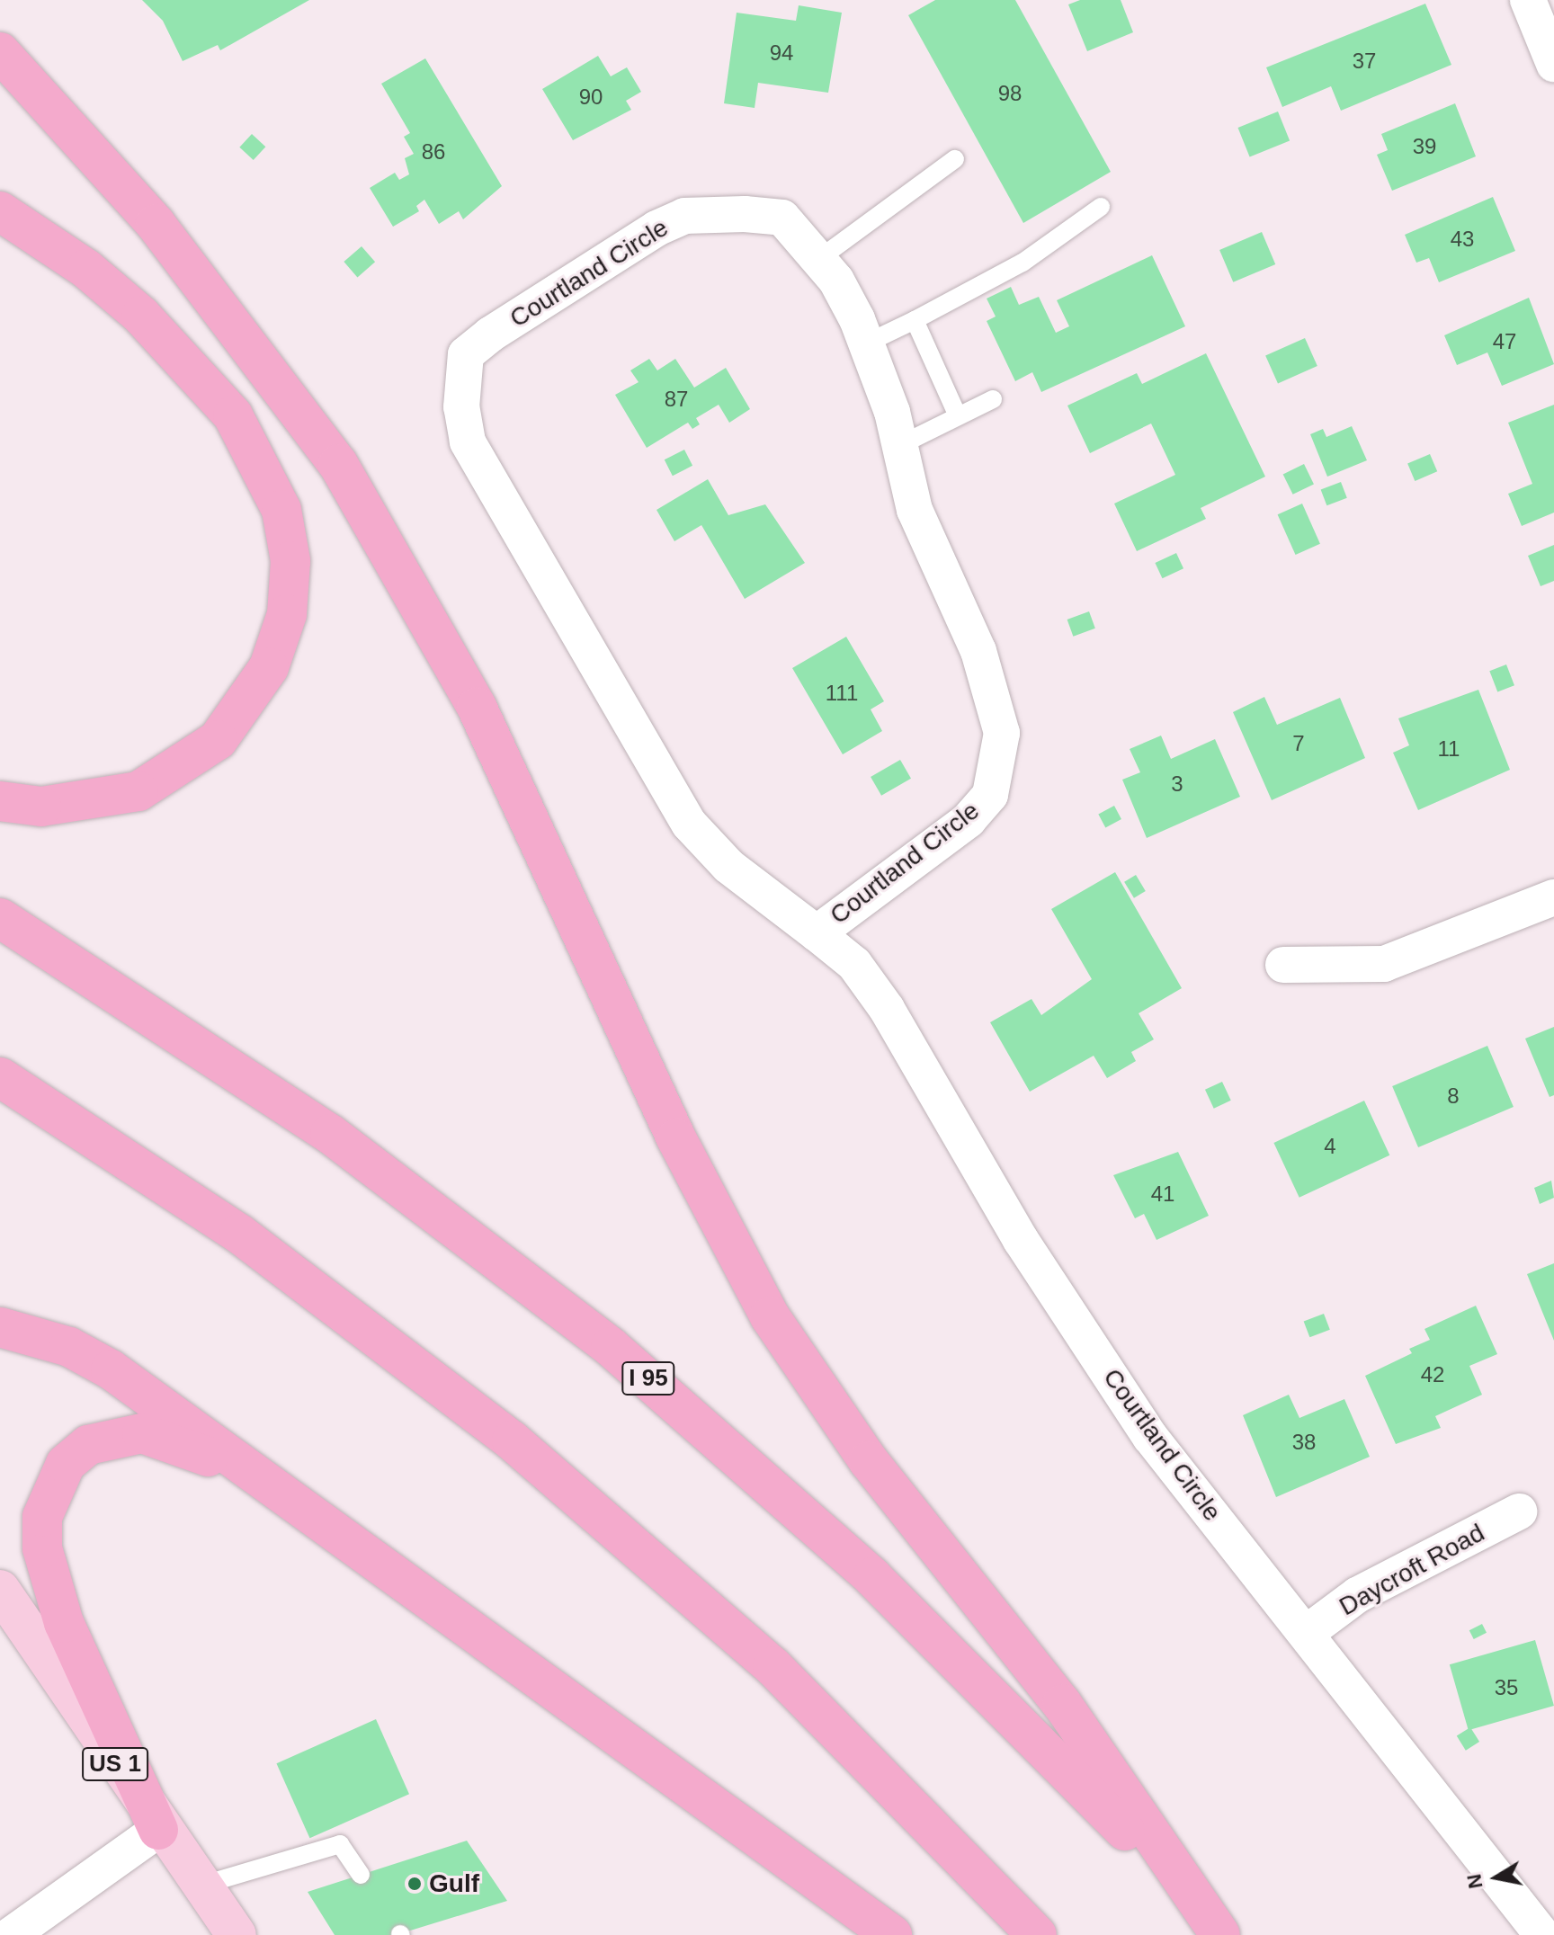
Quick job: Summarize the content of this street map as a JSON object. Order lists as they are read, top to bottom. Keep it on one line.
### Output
{"streets":{"highway":["I 95"],"main road":["US 1"],"street":["Courtland Circle","Daycroft Road"]},"crossings":[["Courtland Circle","Daycroft Road"]],"places":["Gulf"],"house_numbers":["94","37","98","90","39","86","43","47","87","111","7","11","3","8","4","41","42","38","35"],"north":"left"}
